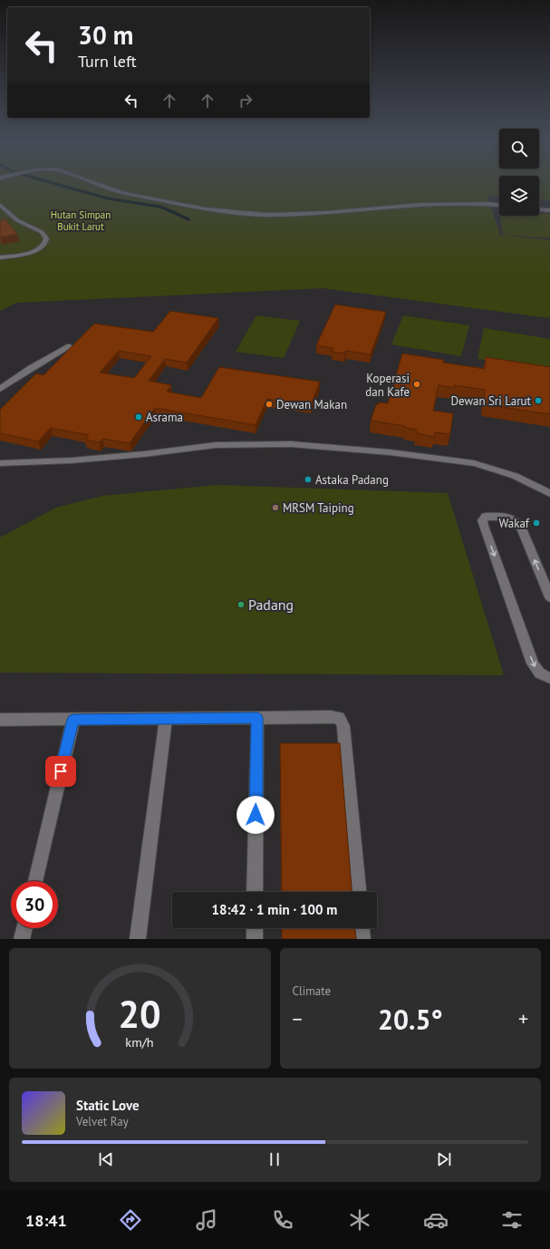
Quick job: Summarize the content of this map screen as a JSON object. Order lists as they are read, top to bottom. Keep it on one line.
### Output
{"parks":["Hutan Simpan Bukit Larut"],"places":["Koperasi dan Kafe","Dewan Sri Larut","Dewan Makan","Asrama","Astaka Padang","MRSM Taiping","Wakaf","Padang"],"page":{"turn":["30 m","Turn left"],"limit":"30","trip":"18:42 · 1 min · 100 m","tile":"Climate","heat":["−","20.5°","+"],"song":["Static Love","Velvet Ray"],"tabs":"18:41","gauge":["20","km/h"]}}
